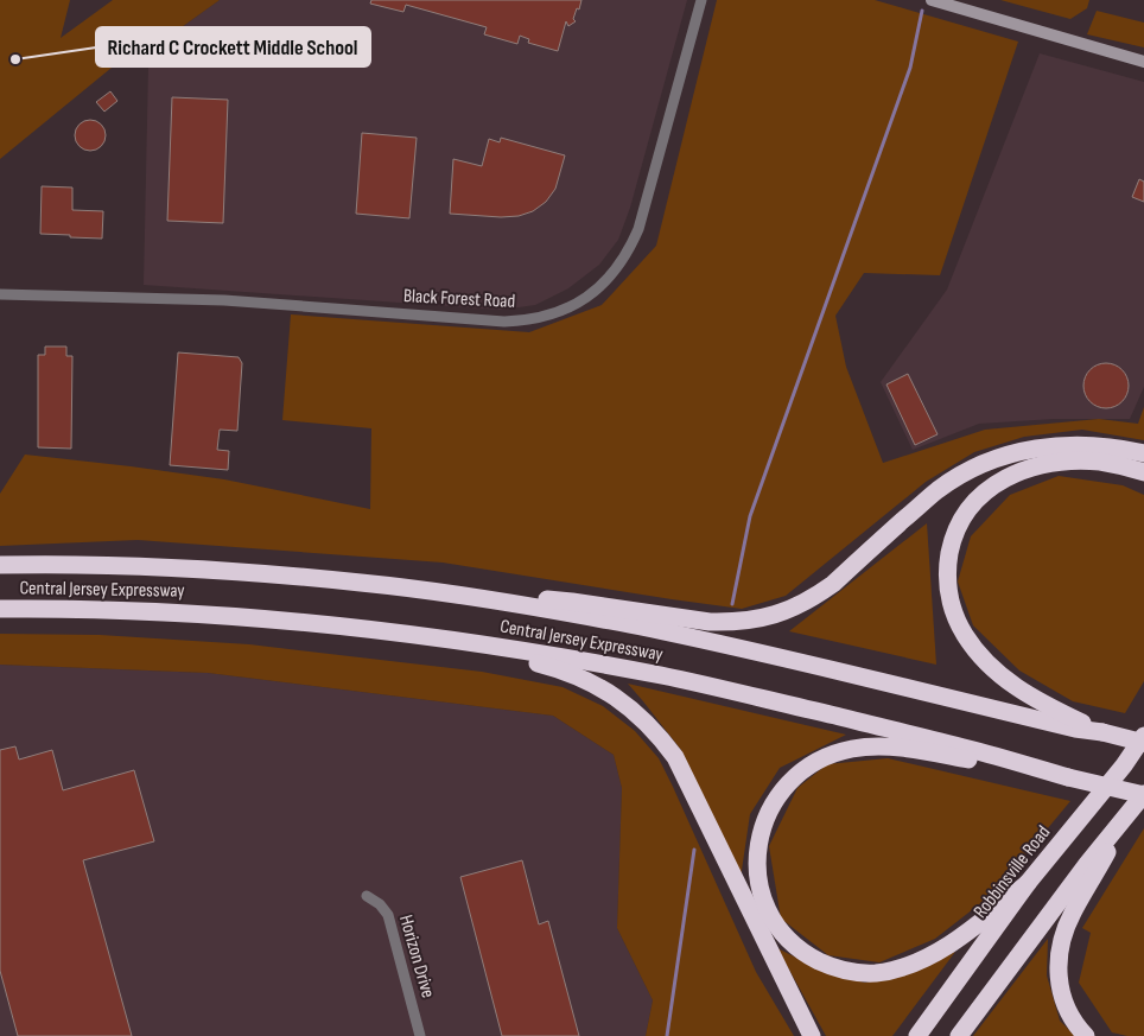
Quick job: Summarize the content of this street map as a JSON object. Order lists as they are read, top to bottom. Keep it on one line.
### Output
{"streets":{"highway":["Central Jersey Expressway","Robbinsville Road"],"street":["Black Forest Road","Horizon Drive"]},"places":["Richard C Crockett Middle School"]}
